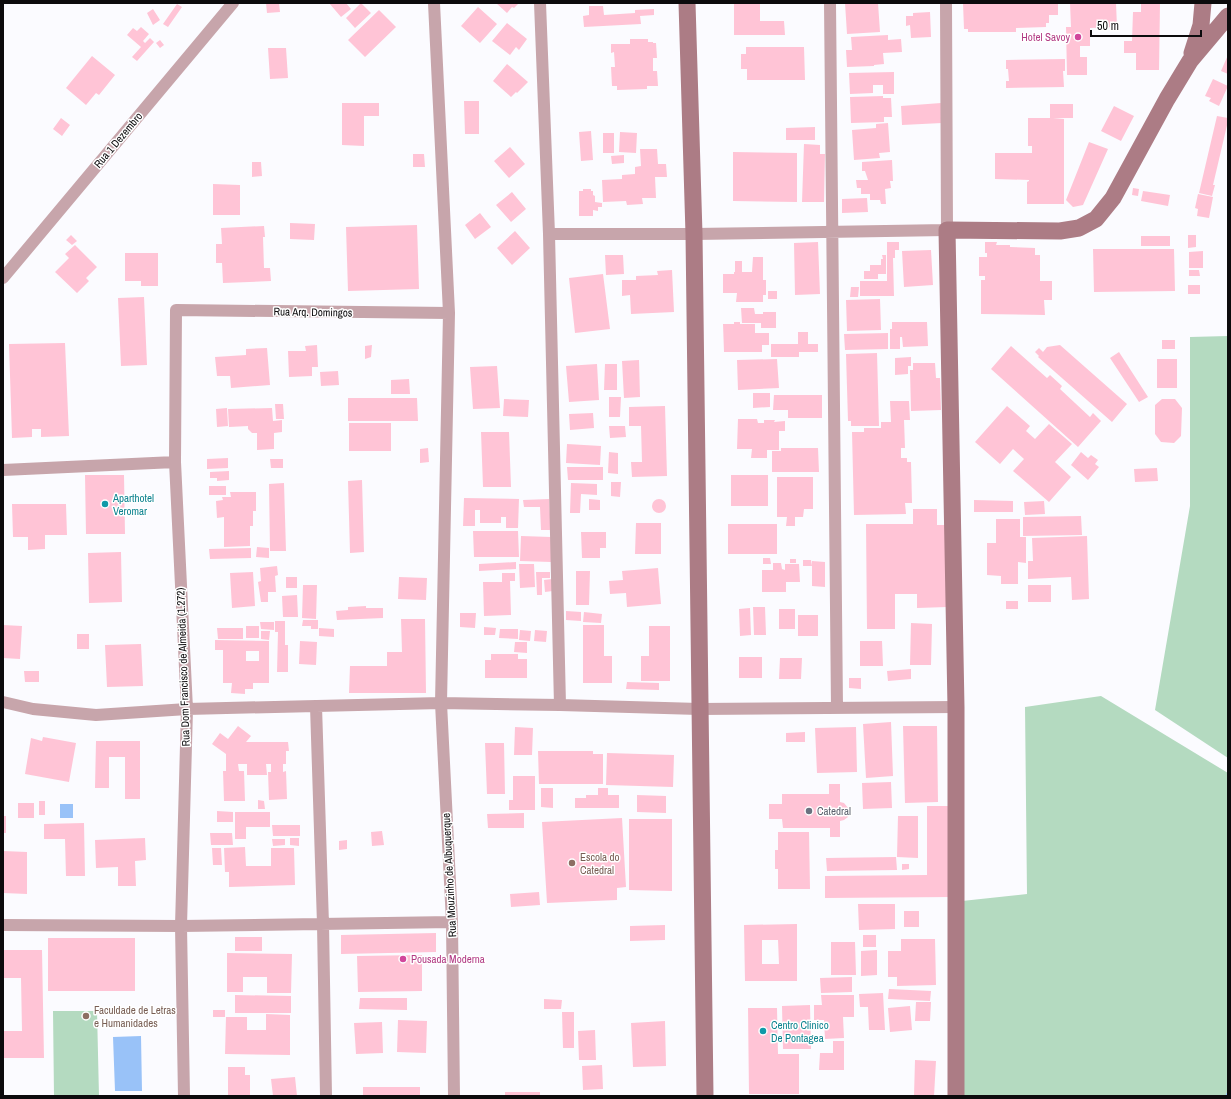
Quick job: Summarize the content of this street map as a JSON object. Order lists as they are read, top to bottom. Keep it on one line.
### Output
{"streets":{"street":["Rua 1 Dezembro","Rua Arq. Domingos","Rua Dom Francisco de Almeida (1.272)","Rua Mouzinho de Albuquerque"]},"crossings":[["Rua Arq. Domingos","Rua Dom Francisco de Almeida (1.272)"],["Rua Arq. Domingos","Rua Mouzinho de Albuquerque"]],"places":["Hotel Savoy","Aparthotel Veromar","Catedral","Escola do Catedral","Pousada Moderna","Faculdade de Letras e Humanidades","Centro Clinico De Pontagea"],"scale_bar":"50 m"}
